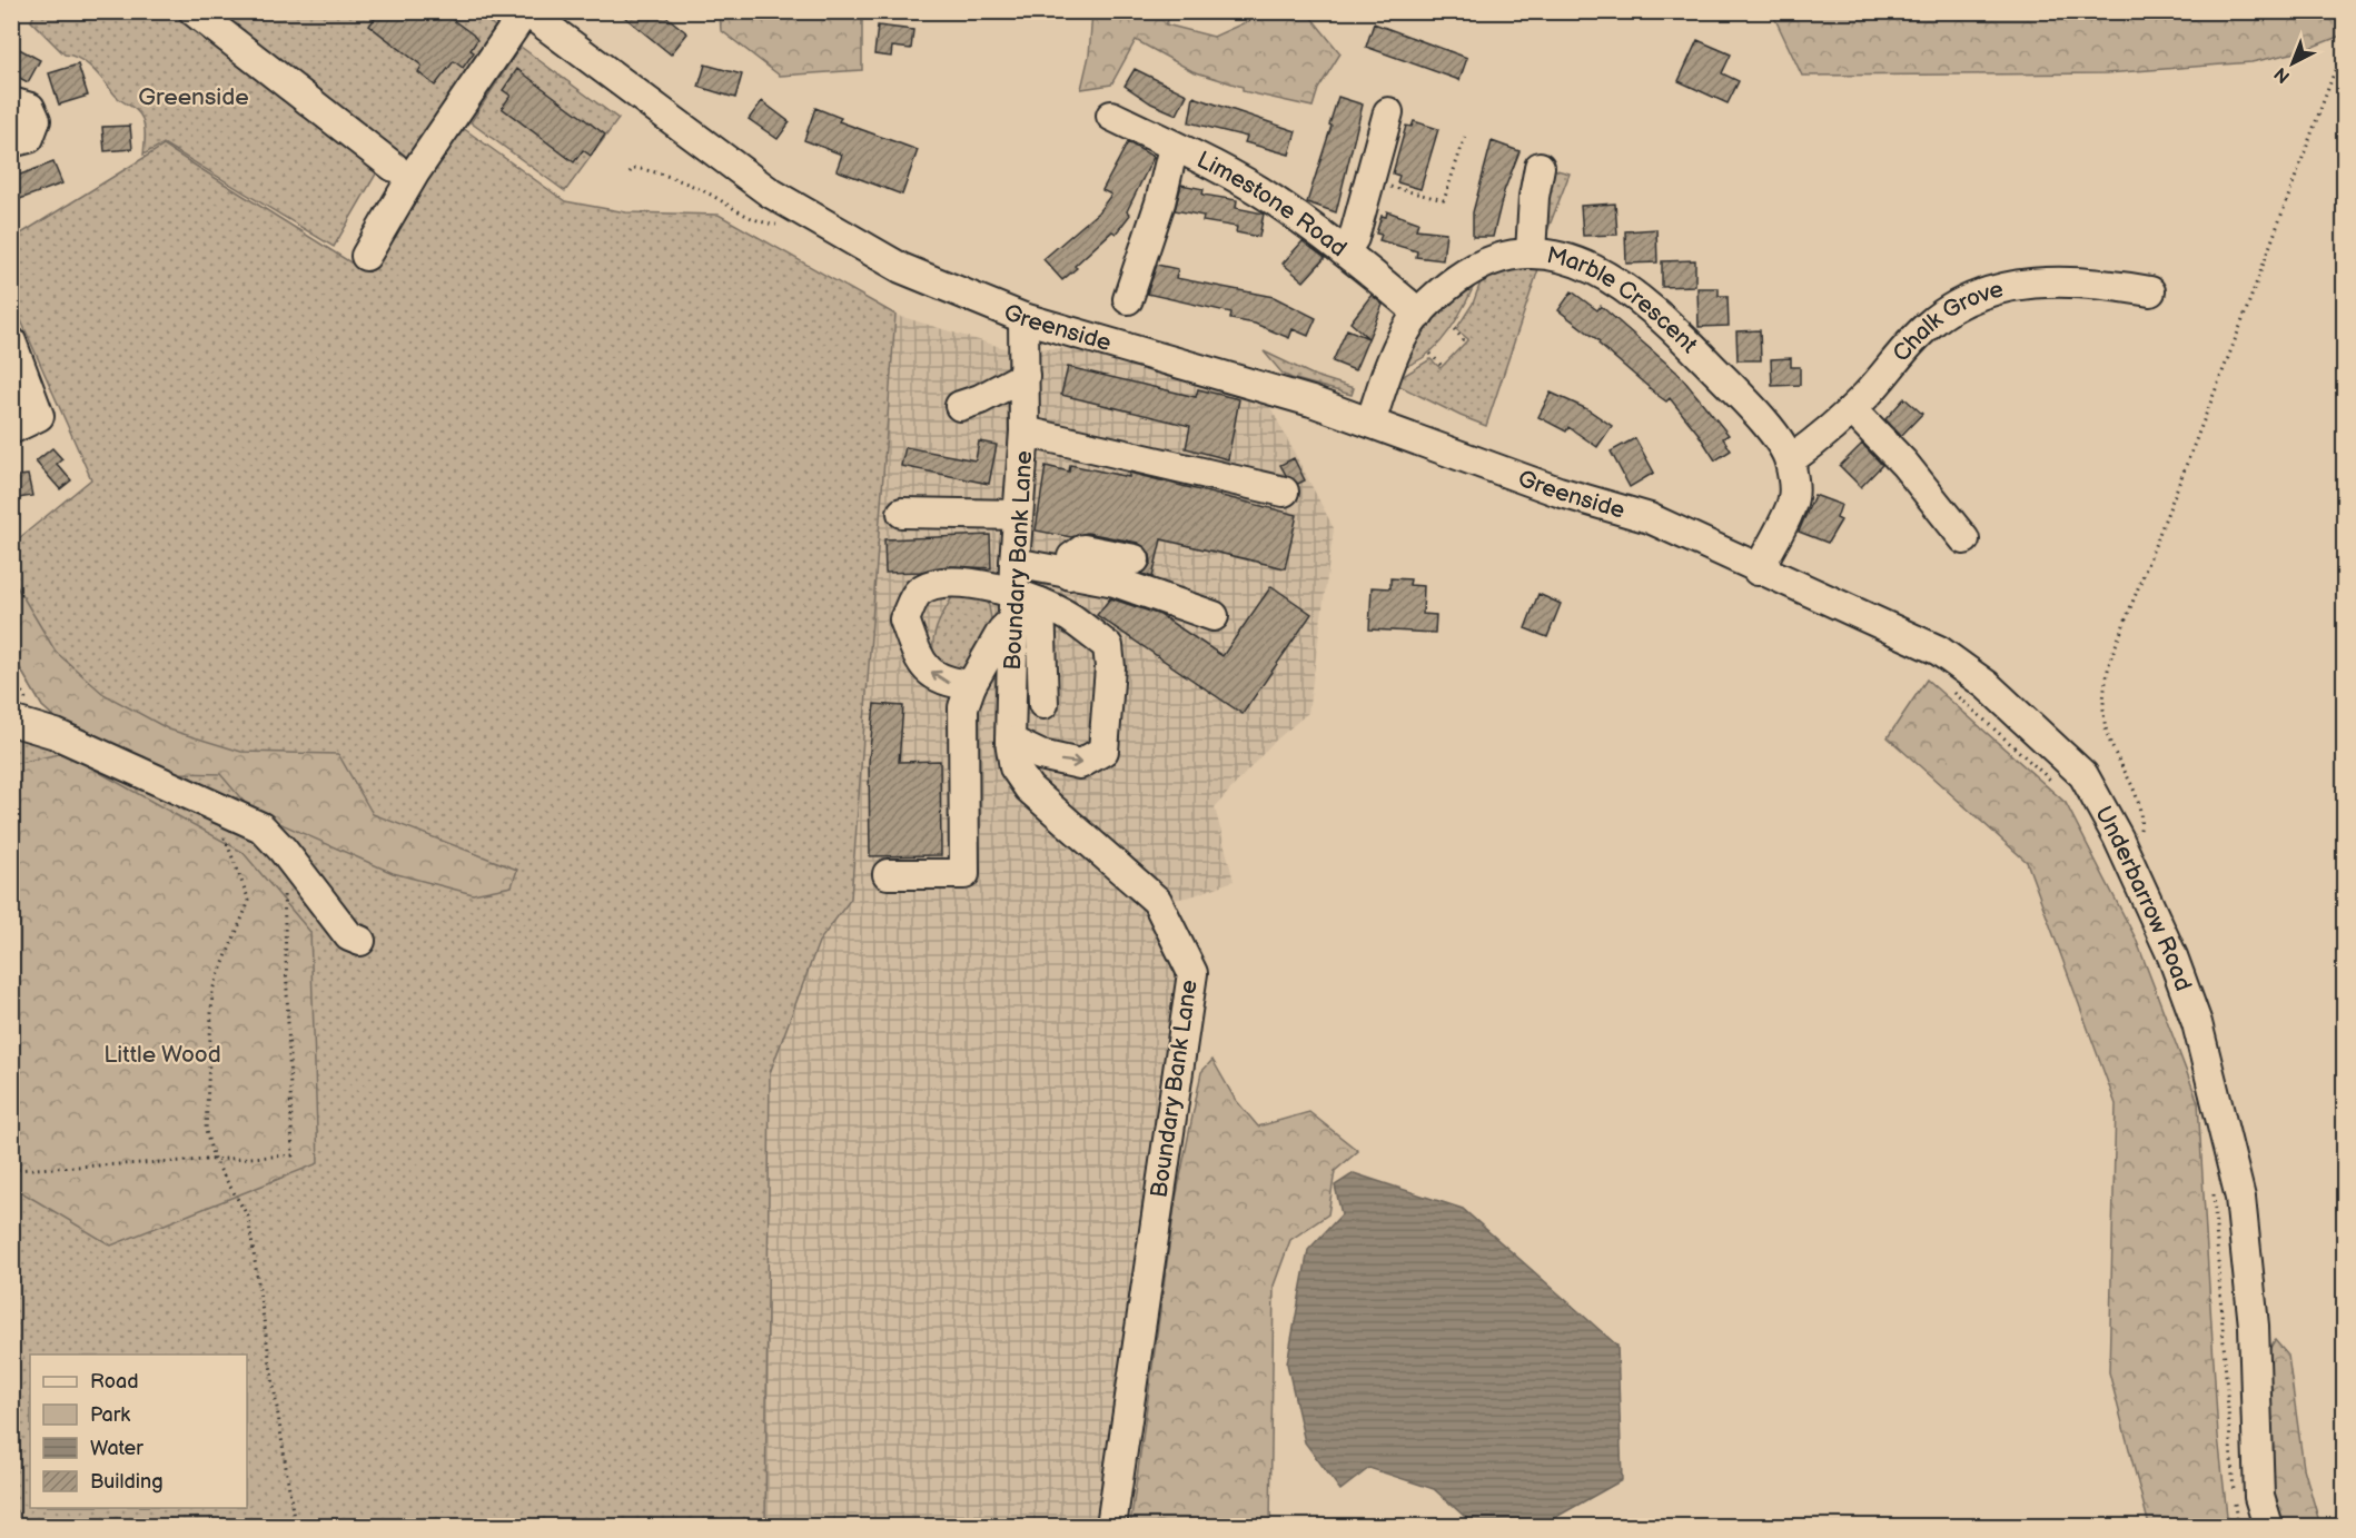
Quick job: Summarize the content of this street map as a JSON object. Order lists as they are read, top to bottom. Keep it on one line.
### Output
{"streets":{"street":["Limestone Road","Marble Crescent","Greenside","Chalk Grove","Boundary Bank Lane","Underbarrow Road"]},"crossings":[["Limestone Road","Marble Crescent"],["Marble Crescent","Greenside"],["Marble Crescent","Chalk Grove"],["Marble Crescent","Underbarrow Road"],["Greenside","Boundary Bank Lane"],["Greenside","Underbarrow Road"]],"parks":["Greenside","Little Wood"],"legend":["Road","Park","Water","Building"],"north":"bottom left"}
